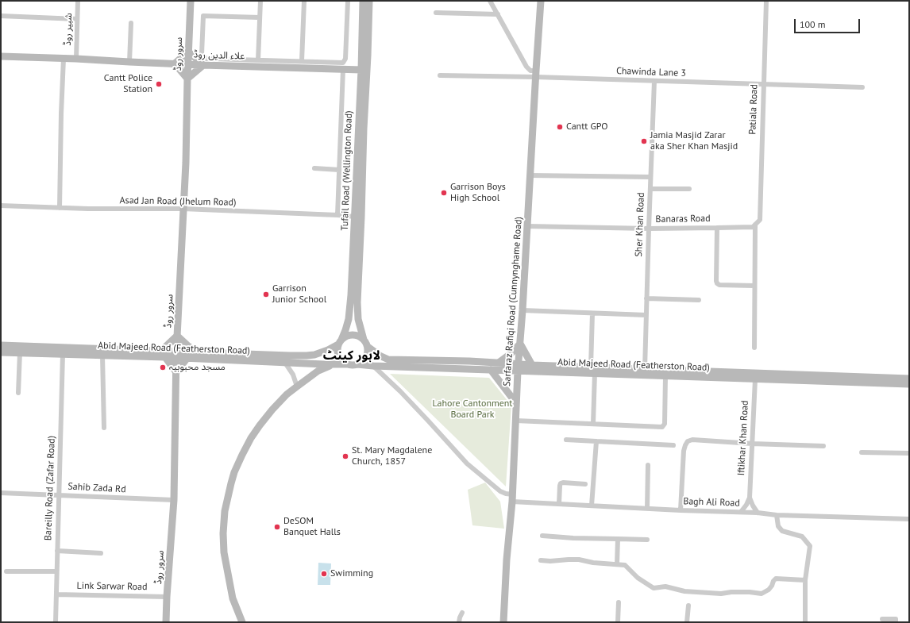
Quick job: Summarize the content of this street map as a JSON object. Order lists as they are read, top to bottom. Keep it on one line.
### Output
{"streets":{"street":["شبیر روڈ","سرور روڈ","علاء الدین روڈ","Chawinda Lane 3","Patiala Road","Tufail Road (Wellington Road)","Asad Jan Road (Jhelum Road)","Banaras Road","Sher Khan Road","Sarfaraz Rafiqi Road (Cunnynghame Road)","Abid Majeed Road (Featherston Road)","Iftikhar Khan Road","Bareilly Road (Zafar Road)","Sahib Zada Rd","Bagh Ali Road","Link Sarwar Road"]},"crossings":[["شبیر روڈ","علاء الدین روڈ"],["سرور روڈ","علاء الدین روڈ"],["سرور روڈ","Asad Jan Road (Jhelum Road)"],["سرور روڈ","Abid Majeed Road (Featherston Road)"],["سرور روڈ","Sahib Zada Rd"],["سرور روڈ","Link Sarwar Road"],["علاء الدین روڈ","Tufail Road (Wellington Road)"],["Chawinda Lane 3","Patiala Road"],["Chawinda Lane 3","Sher Khan Road"],["Chawinda Lane 3","Sarfaraz Rafiqi Road (Cunnynghame Road)"],["Patiala Road","Banaras Road"],["Tufail Road (Wellington Road)","Asad Jan Road (Jhelum Road)"],["Tufail Road (Wellington Road)","Abid Majeed Road (Featherston Road)"],["Banaras Road","Sher Khan Road"],["Banaras Road","Sarfaraz Rafiqi Road (Cunnynghame Road)"],["Sher Khan Road","Abid Majeed Road (Featherston Road)"],["Sarfaraz Rafiqi Road (Cunnynghame Road)","Abid Majeed Road (Featherston Road)"],["Sarfaraz Rafiqi Road (Cunnynghame Road)","Bagh Ali Road"],["Abid Majeed Road (Featherston Road)","Iftikhar Khan Road"],["Abid Majeed Road (Featherston Road)","Bareilly Road (Zafar Road)"],["Abid Majeed Road (Featherston Road)","Bagh Ali Road"],["Iftikhar Khan Road","Bagh Ali Road"],["Bareilly Road (Zafar Road)","Sahib Zada Rd"],["Bareilly Road (Zafar Road)","Link Sarwar Road"]],"districts":["لاہور کینٹ"],"parks":["Lahore Cantonment Board Park"],"places":["Cantt Police Station","Cantt GPO","Jamia Masjid Zarar aka Sher Khan Masjid","Garrison Boys High School","Garrison Junior School","مسجد محبوبیہ","St. Mary Magdalene Church, 1857","DeSOM Banquet Halls","Swimming"],"scale_bar":"100 m"}
